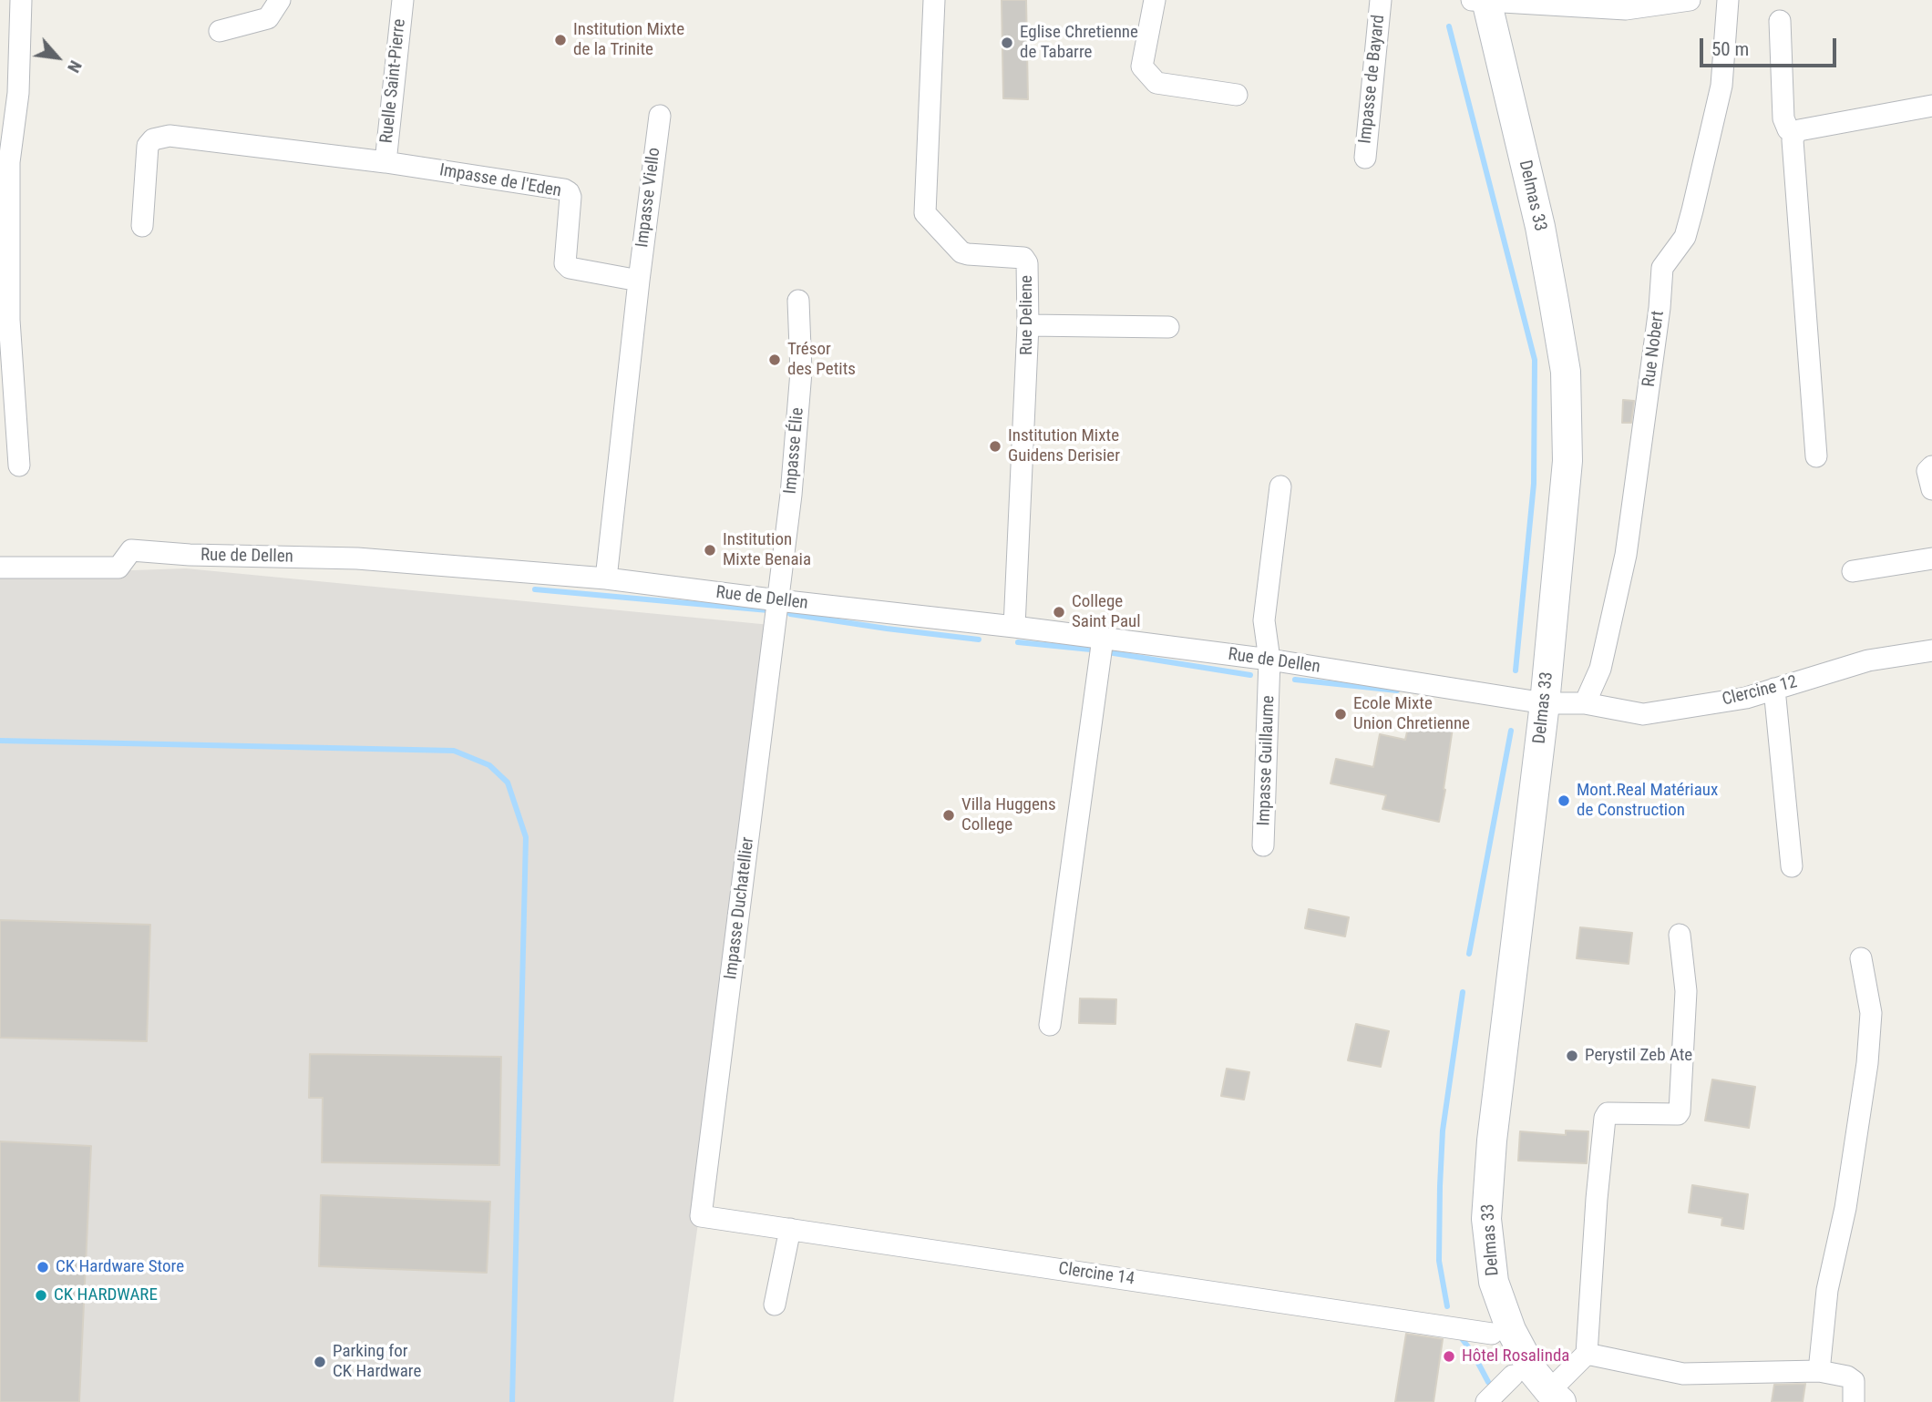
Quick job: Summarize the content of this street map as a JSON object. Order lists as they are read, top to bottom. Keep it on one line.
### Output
{"streets":{"main road":["Delmas 33"],"street":["Impasse de Bayard","Ruelle Saint-Pierre","Impasse de l'Eden","Impasse Viello","Rue Deliene","Rue Nobert","Impasse Élie","Rue de Dellen","Clercine 12","Impasse Guillaume","Impasse Duchatellier","Clercine 14"]},"crossings":[["Ruelle Saint-Pierre","Impasse de l'Eden"],["Impasse de l'Eden","Impasse Viello"],["Delmas 33","Rue de Dellen"],["Delmas 33","Clercine 14"],["Rue Deliene","Rue de Dellen"],["Rue Nobert","Rue de Dellen"],["Rue Nobert","Clercine 12"],["Impasse Élie","Rue de Dellen"],["Impasse Élie","Impasse Duchatellier"],["Rue de Dellen","Clercine 12"],["Rue de Dellen","Impasse Guillaume"],["Rue de Dellen","Impasse Duchatellier"],["Impasse Duchatellier","Clercine 14"]],"places":["Institution Mixte de la Trinite","Eglise Chretienne de Tabarre","Trésor des Petits","Institution Mixte Guidens Derisier","Institution Mixte Benaia","College Saint Paul","Ecole Mixte Union Chretienne","Mont.Real Matériaux de Construction","Villa Huggens College","Perystil Zeb Ate","CK Hardware Store","CK HARDWARE","Hôtel Rosalinda","Parking for CK Hardware"],"scale_bar":"50 m","north":"bottom right"}
